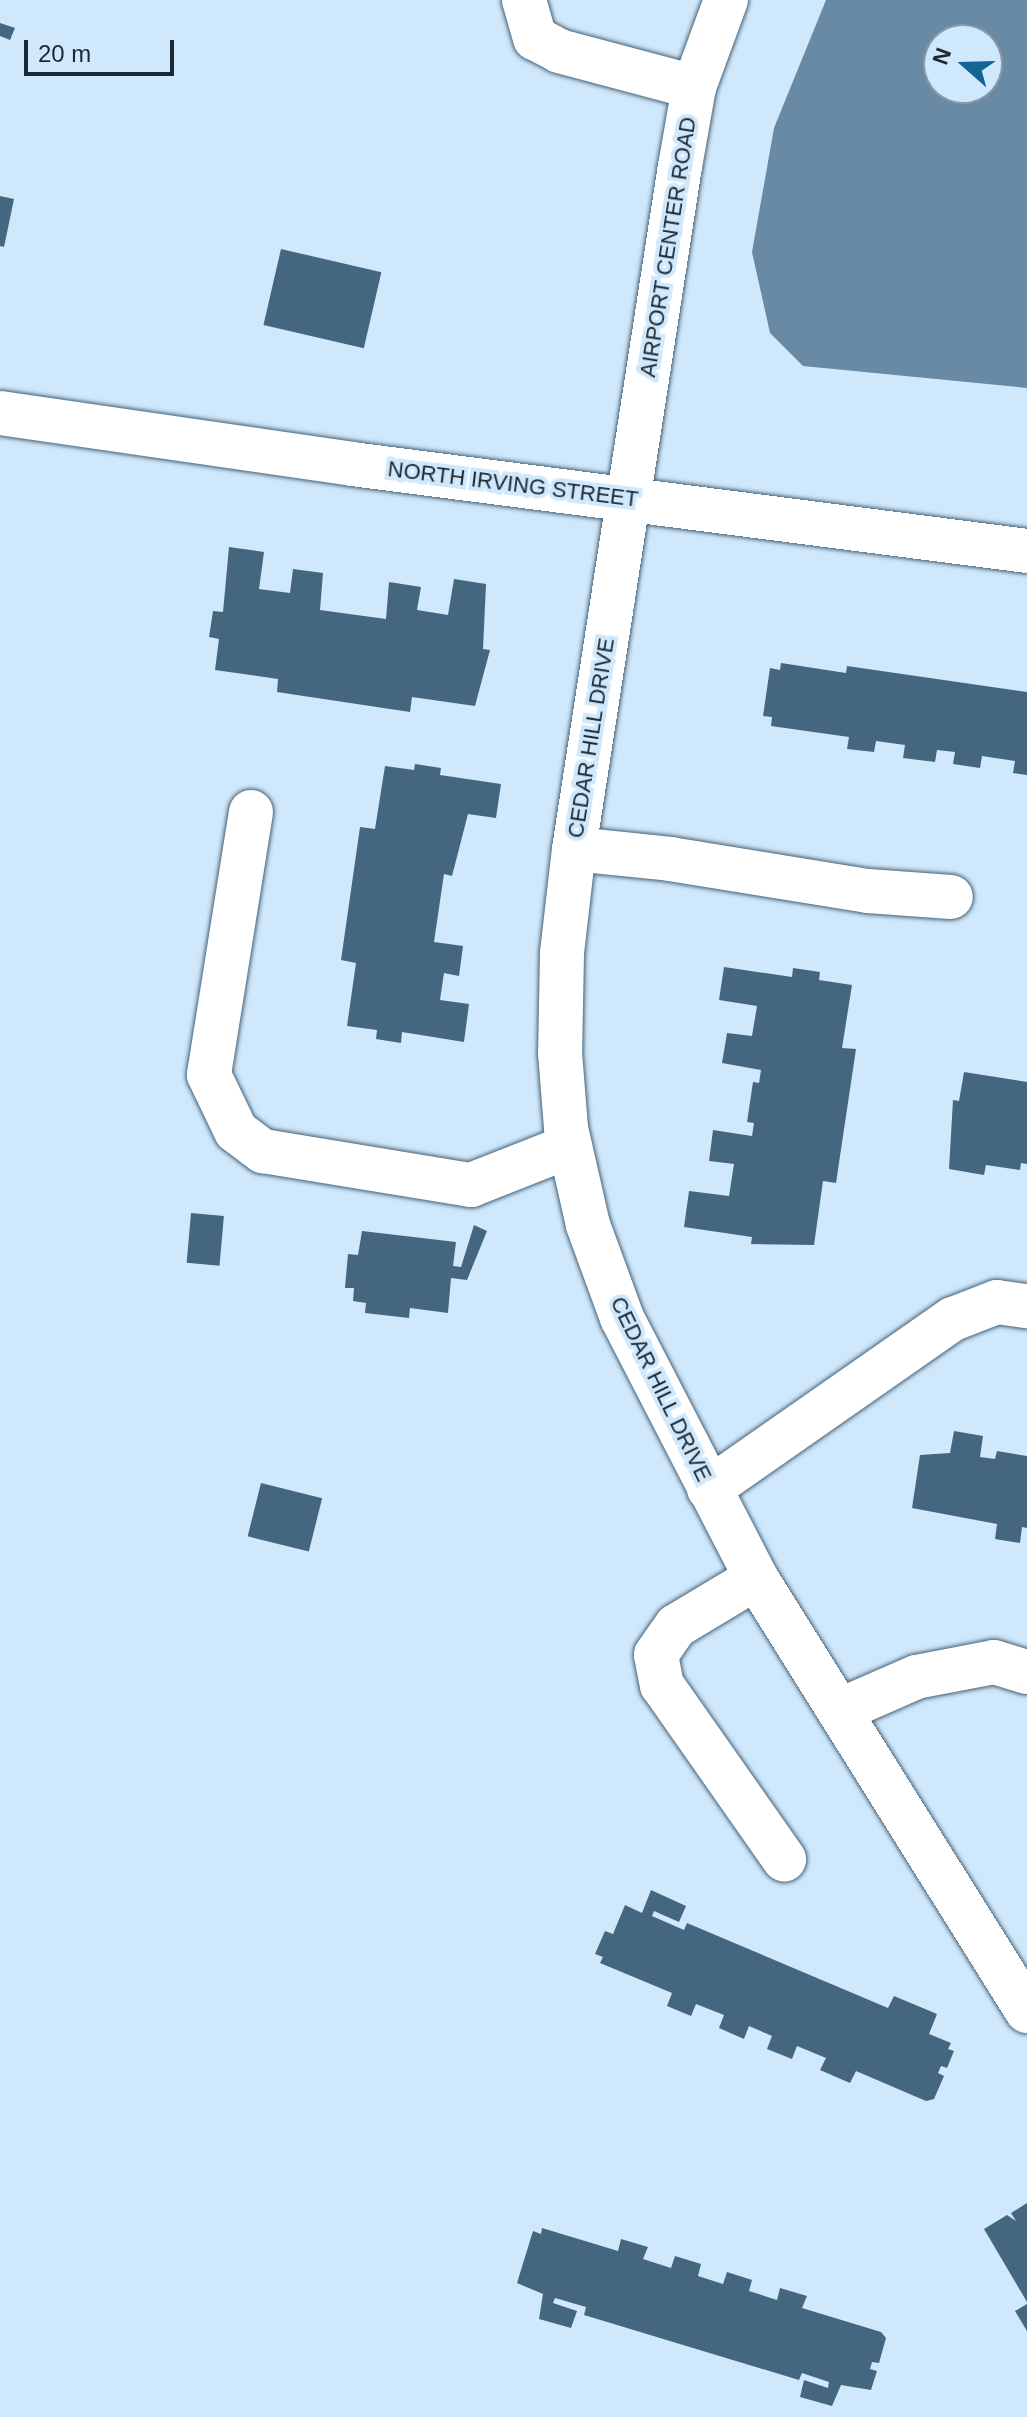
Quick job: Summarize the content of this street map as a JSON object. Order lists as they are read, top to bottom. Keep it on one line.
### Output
{"streets":{"street":["AIRPORT CENTER ROAD","NORTH IRVING STREET","CEDAR HILL DRIVE"]},"crossings":[["AIRPORT CENTER ROAD","NORTH IRVING STREET"],["AIRPORT CENTER ROAD","CEDAR HILL DRIVE"],["NORTH IRVING STREET","CEDAR HILL DRIVE"]],"scale_bar":"20 m","north":"left"}
